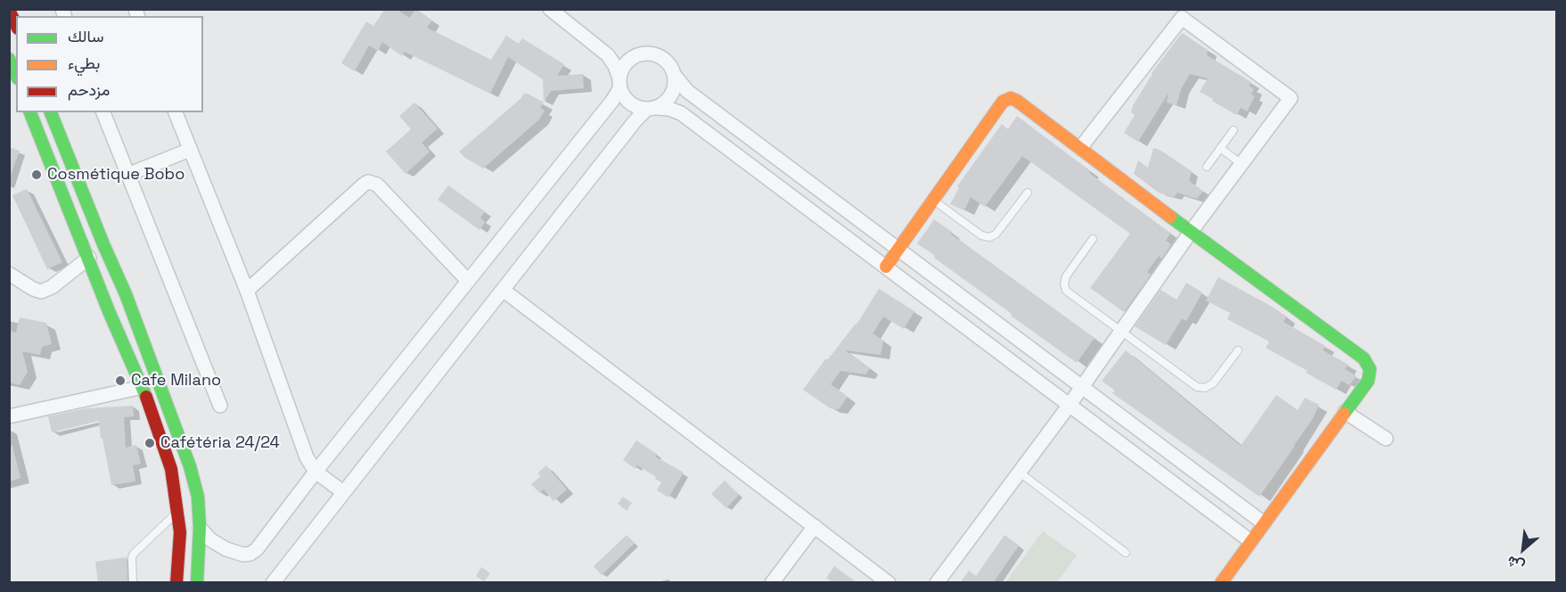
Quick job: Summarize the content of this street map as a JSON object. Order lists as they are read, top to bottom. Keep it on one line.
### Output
{"places":["Cosmétique Bobo","Cafe Milano","Cafétéria 24/24"],"legend":["سالك","بطيء","مزدحم"],"north":"bottom left"}
